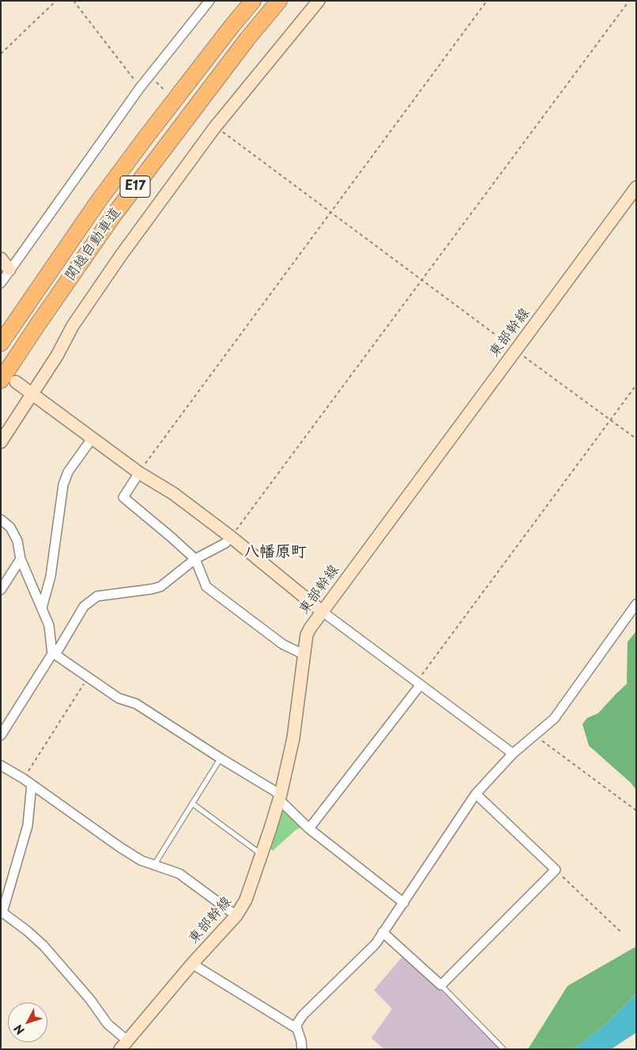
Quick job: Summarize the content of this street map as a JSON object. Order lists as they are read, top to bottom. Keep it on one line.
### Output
{"streets":{"highway":["E17","関越自動車道"],"street":["東部幹線"]},"districts":["八幡原町"],"north":"bottom left"}
